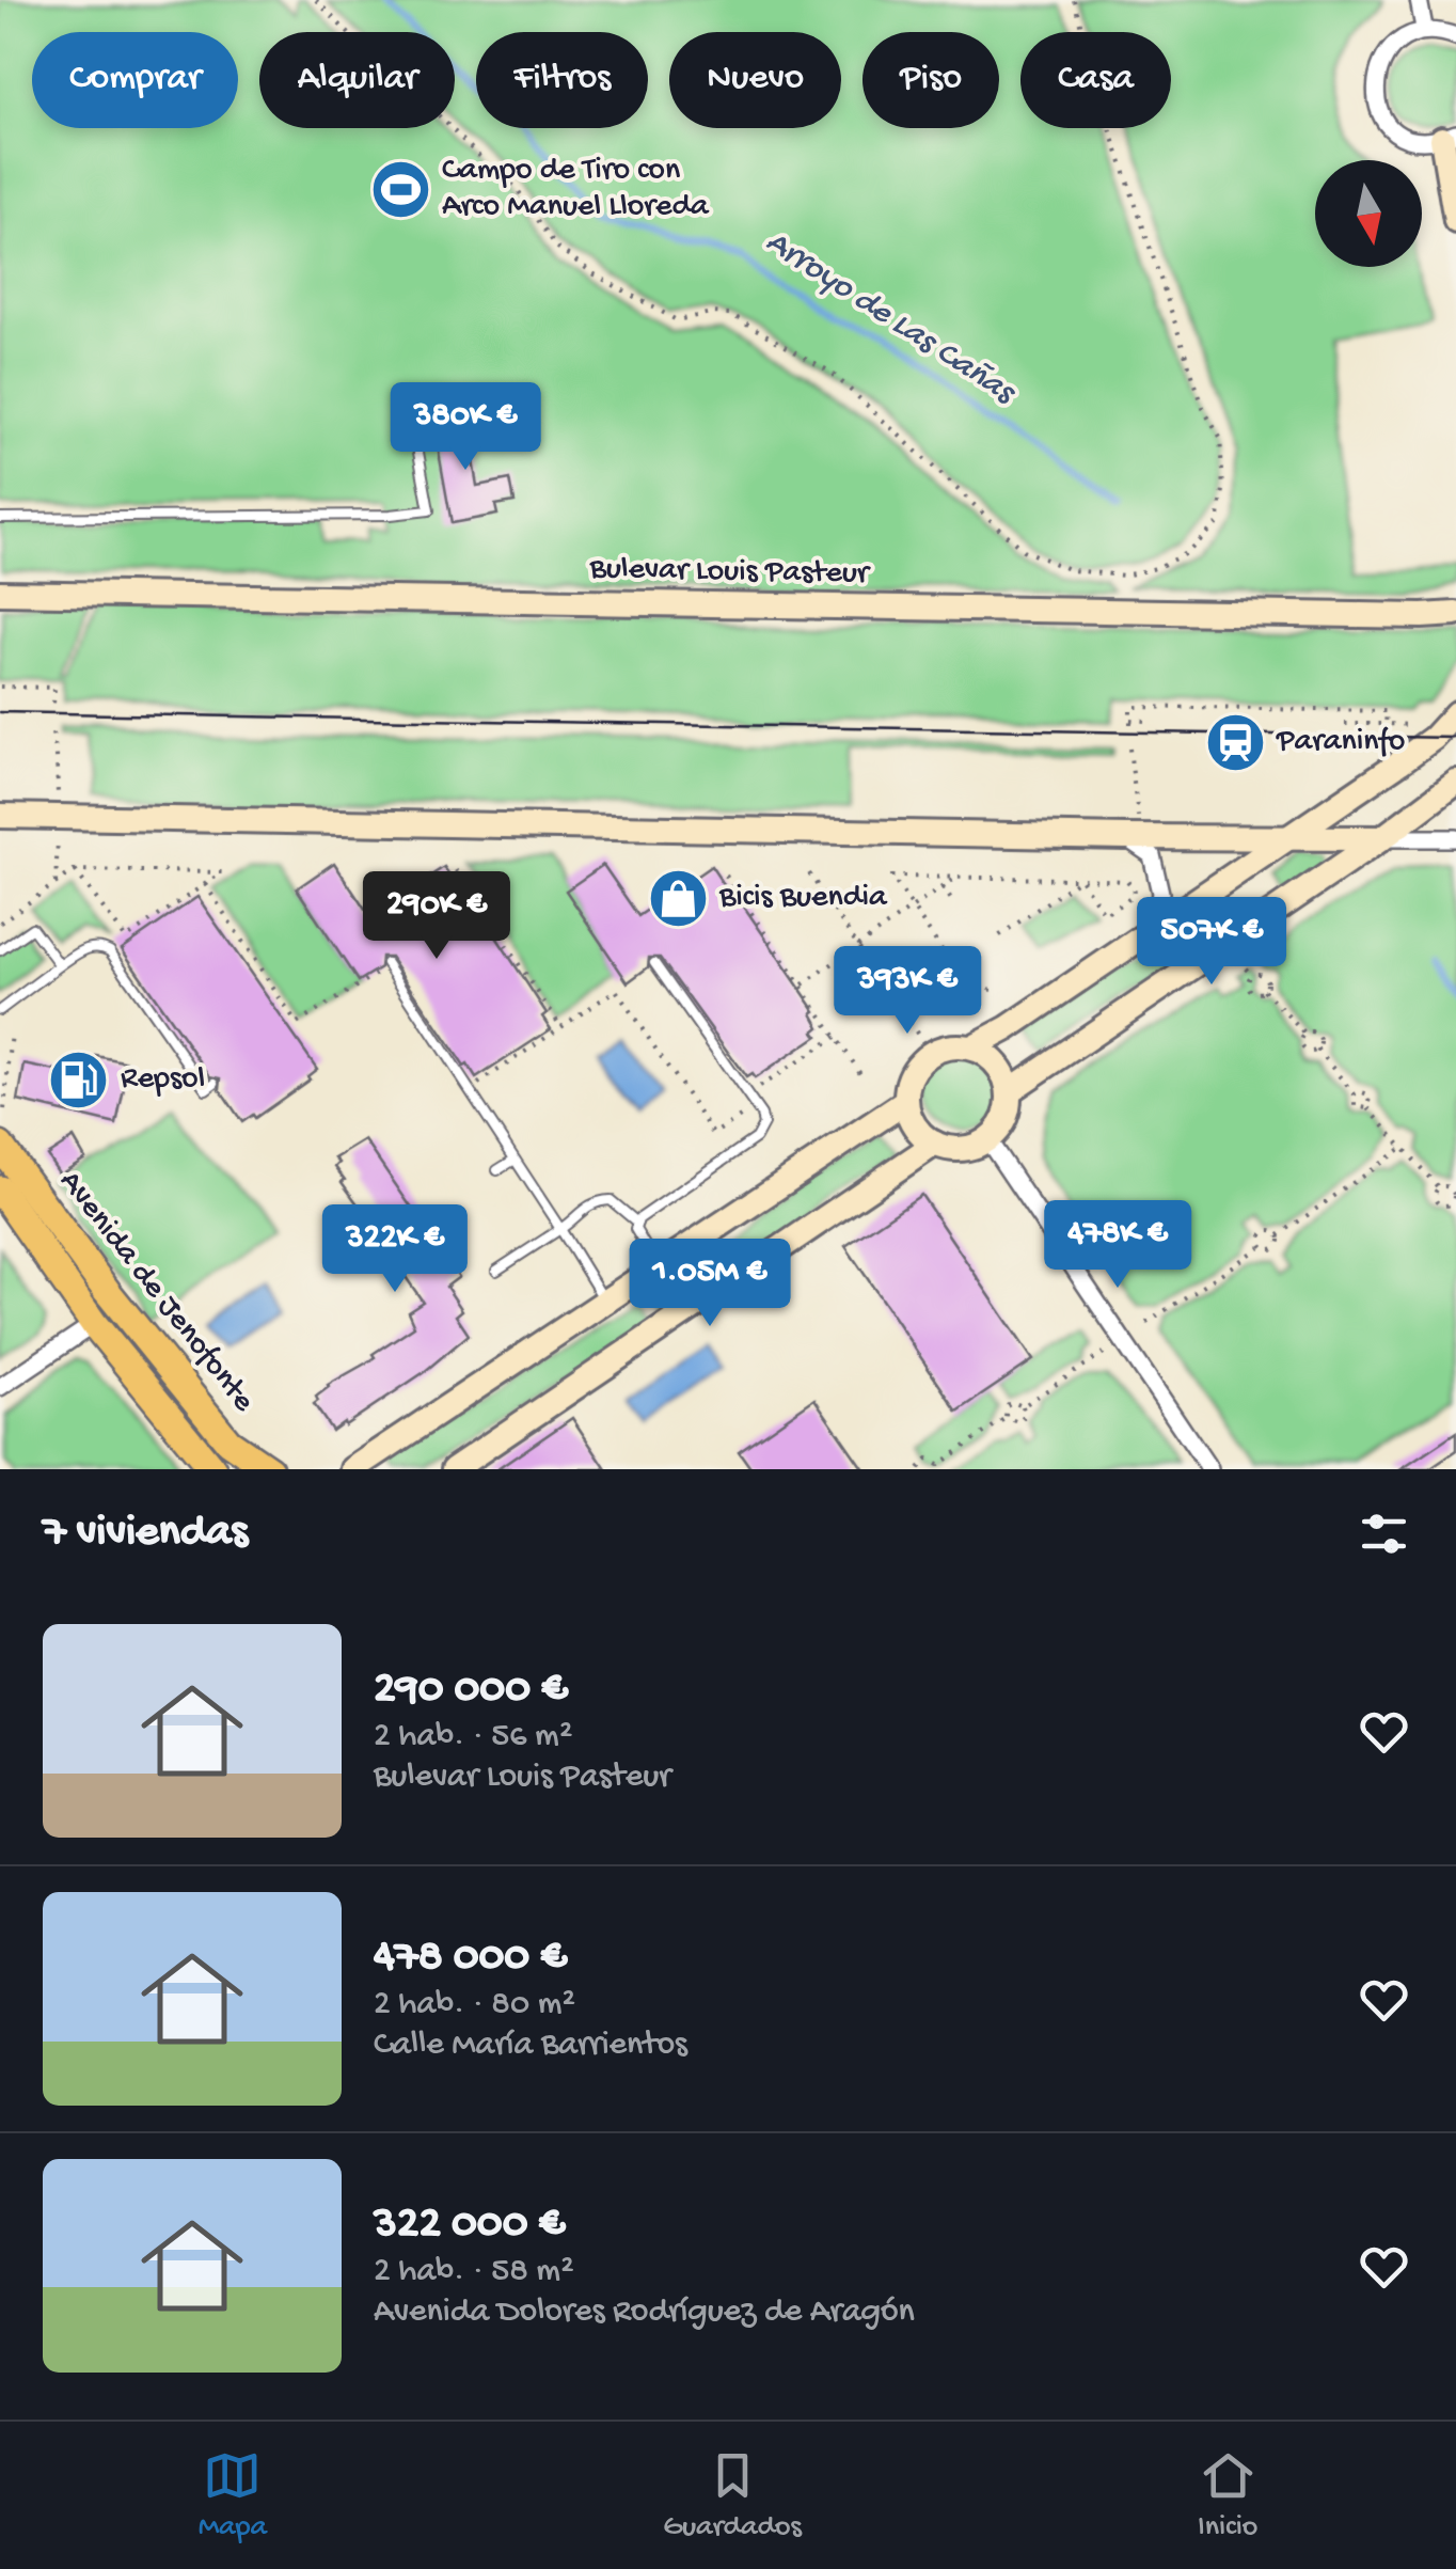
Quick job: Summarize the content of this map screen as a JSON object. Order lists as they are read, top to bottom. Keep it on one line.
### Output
{"streets":{"main road":["Avenida de Jenofonte"],"street":["Bulevar Louis Pasteur"]},"water":["Arroyo de Las Cañas"],"places":{"sports":["Campo de Tiro con Arco Manuel Lloreda"],"station":["Paraninfo"],"shop":["Bicis Buendia"],"fuel station":["Repsol"]},"north":"bottom","page":{"chip":["Comprar","Alquilar","Filtros","Nuevo","Piso","Casa"],"price":["380K €","290K €","507K €","393K €","478K €","322K €","1.05M €"],"heading":"7 viviendas","list":[{"name":"290 000 €","note":"2 hab. · 56 m² · Bulevar Louis Pasteur"},{"name":"478 000 €","note":"2 hab. · 80 m² · Calle María Barrientos"},{"name":"322 000 €","note":"2 hab. · 58 m² · Avenida Dolores Rodríguez de Aragón"}],"tabs":["Mapa","Guardados","Inicio"]}}
